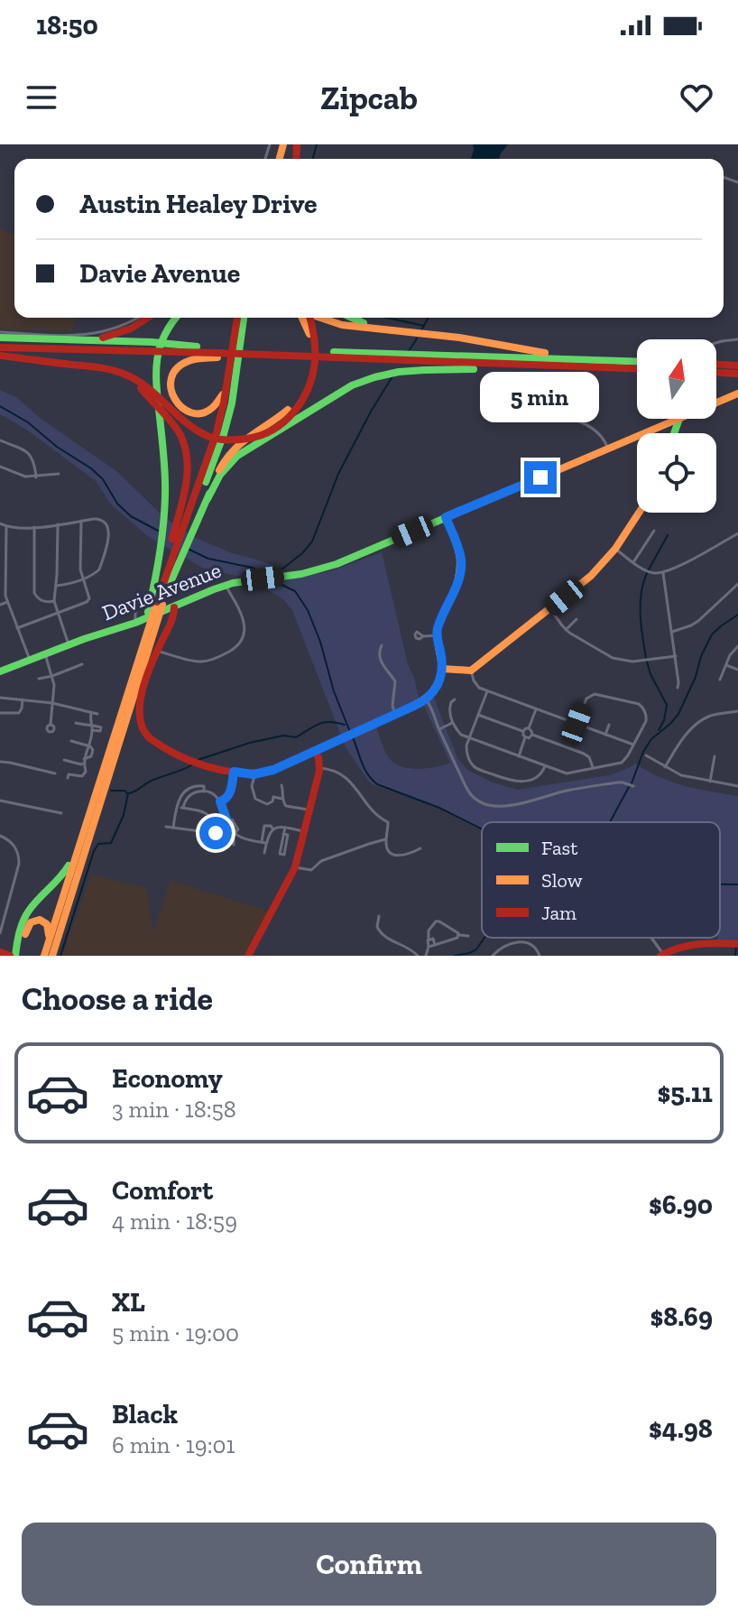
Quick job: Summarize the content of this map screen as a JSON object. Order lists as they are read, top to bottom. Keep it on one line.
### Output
{"streets":{"main road":["Davie Avenue"]},"legend":["Fast","Slow","Jam"],"north":"top","page":{"status":"18:50","header":"Zipcab","banner":["Austin Healey Drive","Davie Avenue"],"bubble":"5 min","heading":"Choose a ride","list":[{"name":"Economy","note":"3 min · 18:58","value":"$5.11"},{"name":"Comfort","note":"4 min · 18:59","value":"$6.90"},{"name":"XL","note":"5 min · 19:00","value":"$8.69"},{"name":"Black","note":"6 min · 19:01","value":"$4.98"}],"buttons":"Confirm"}}
